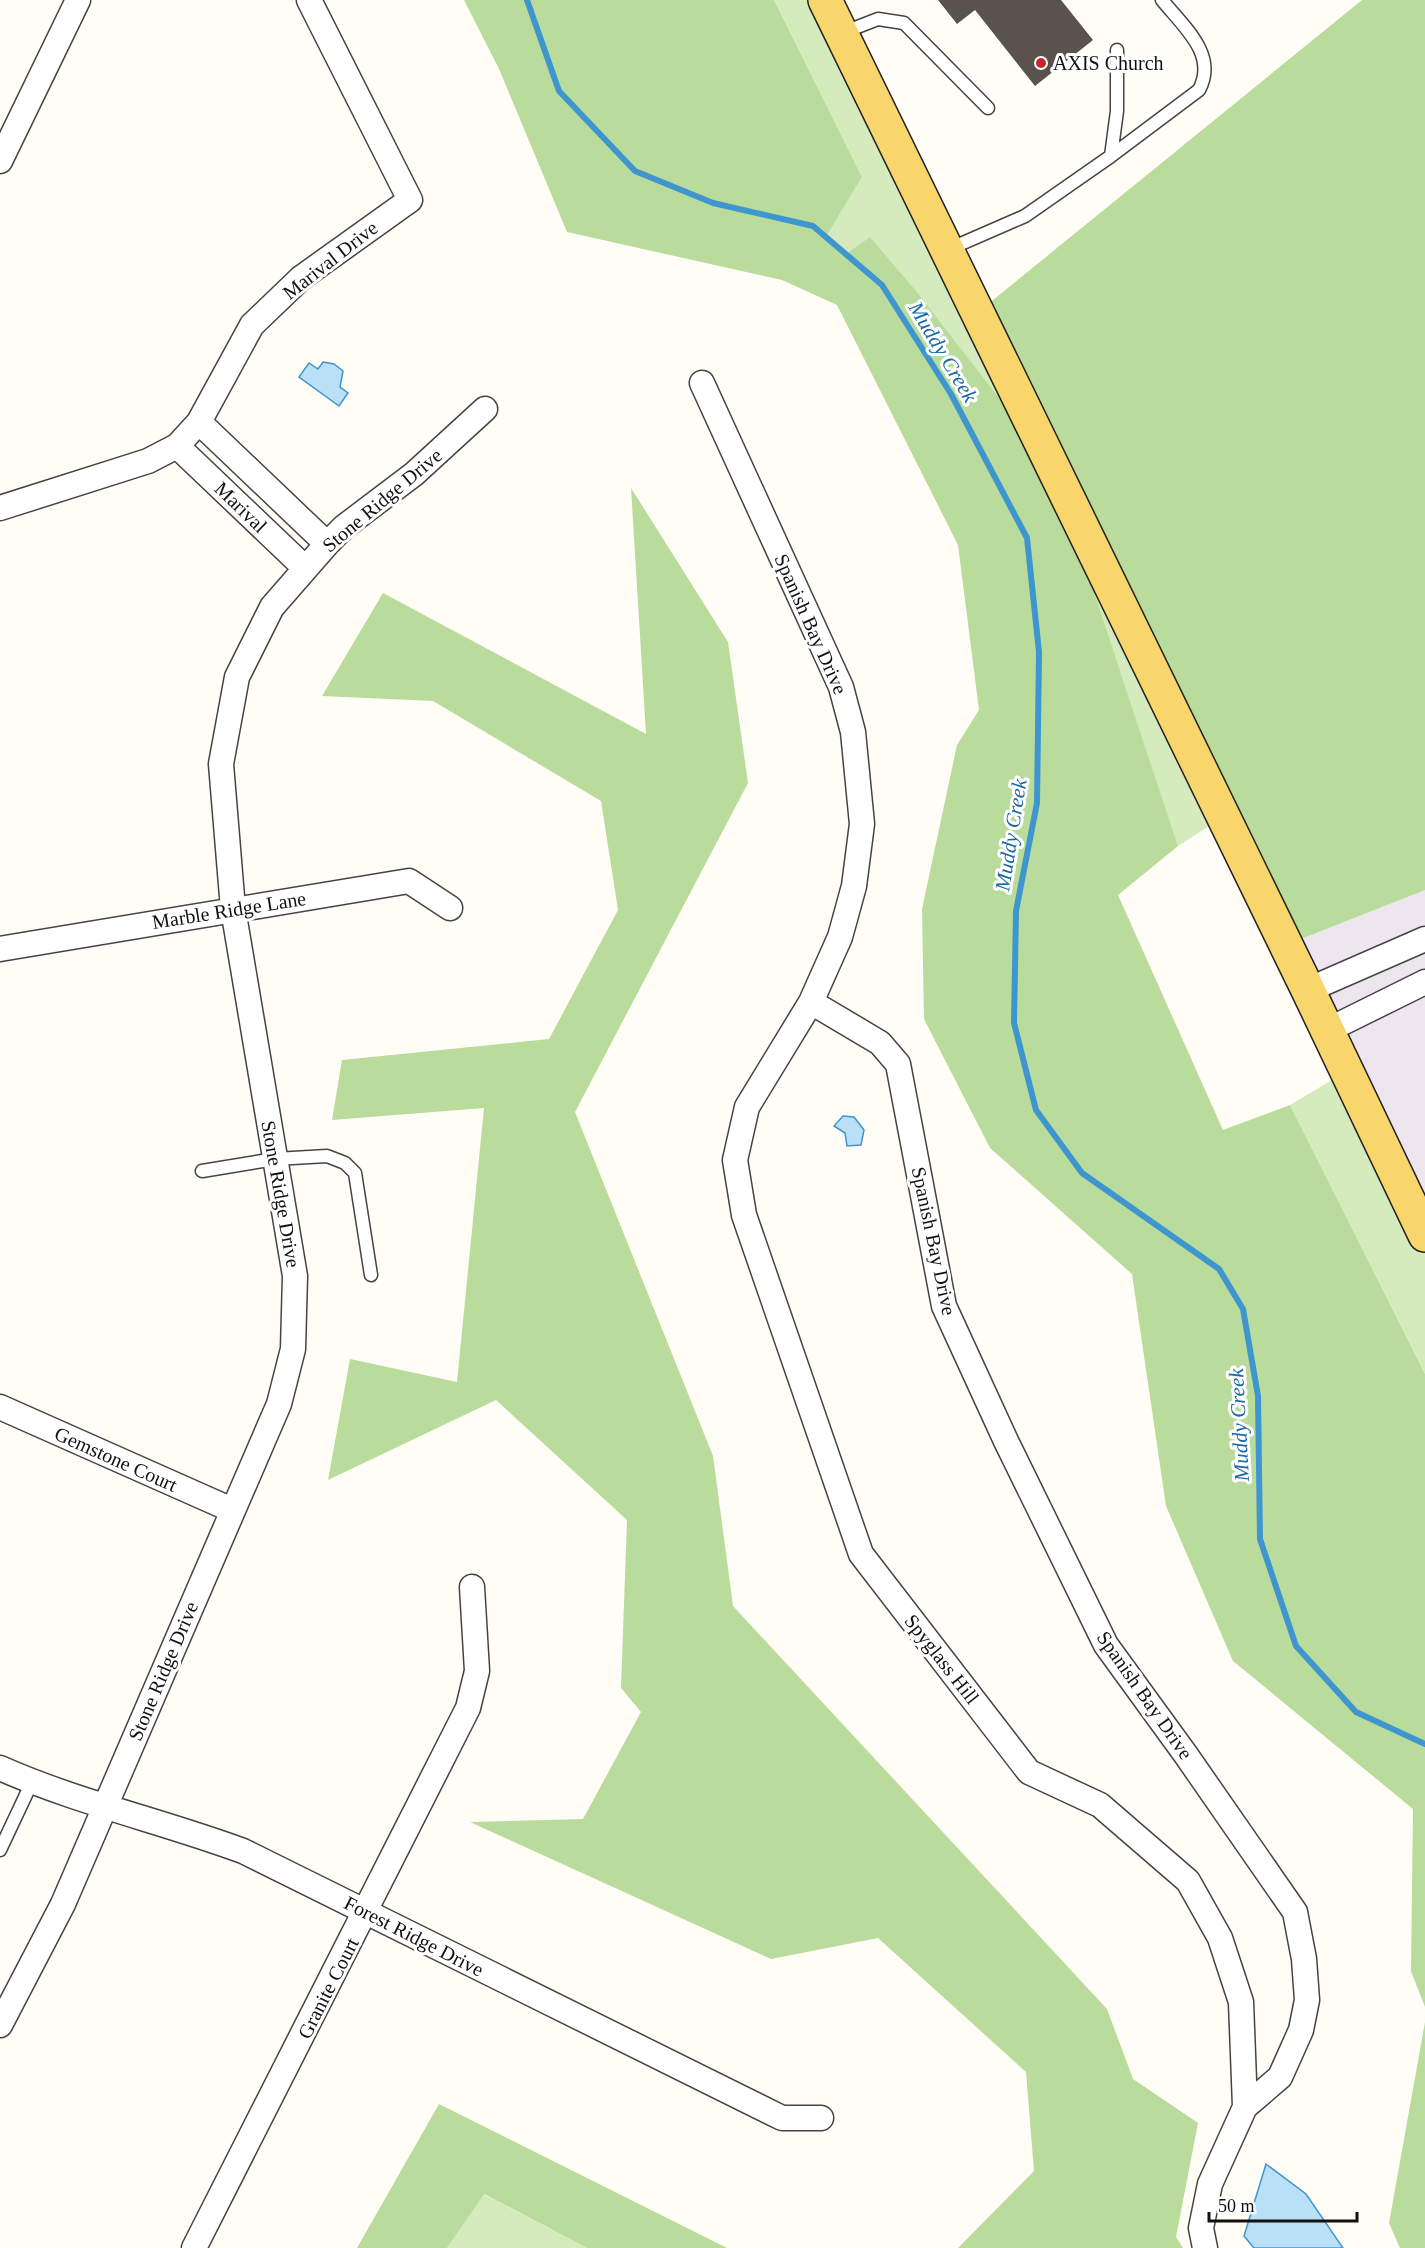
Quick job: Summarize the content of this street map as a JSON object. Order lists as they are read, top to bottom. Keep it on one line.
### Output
{"streets":{"street":["Marival Drive","Stone Ridge Drive","Marival","Spanish Bay Drive","Marble Ridge Lane","Gemstone Court","Spyglass Hill","Forest Ridge Drive","Granite Court"]},"crossings":[["Marival Drive","Marival"],["Stone Ridge Drive","Marival"],["Stone Ridge Drive","Marble Ridge Lane"],["Stone Ridge Drive","Gemstone Court"],["Stone Ridge Drive","Forest Ridge Drive"],["Spanish Bay Drive","Spyglass Hill"],["Forest Ridge Drive","Granite Court"]],"water":["Muddy Creek"],"places":["AXIS Church"],"scale_bar":"50 m"}
